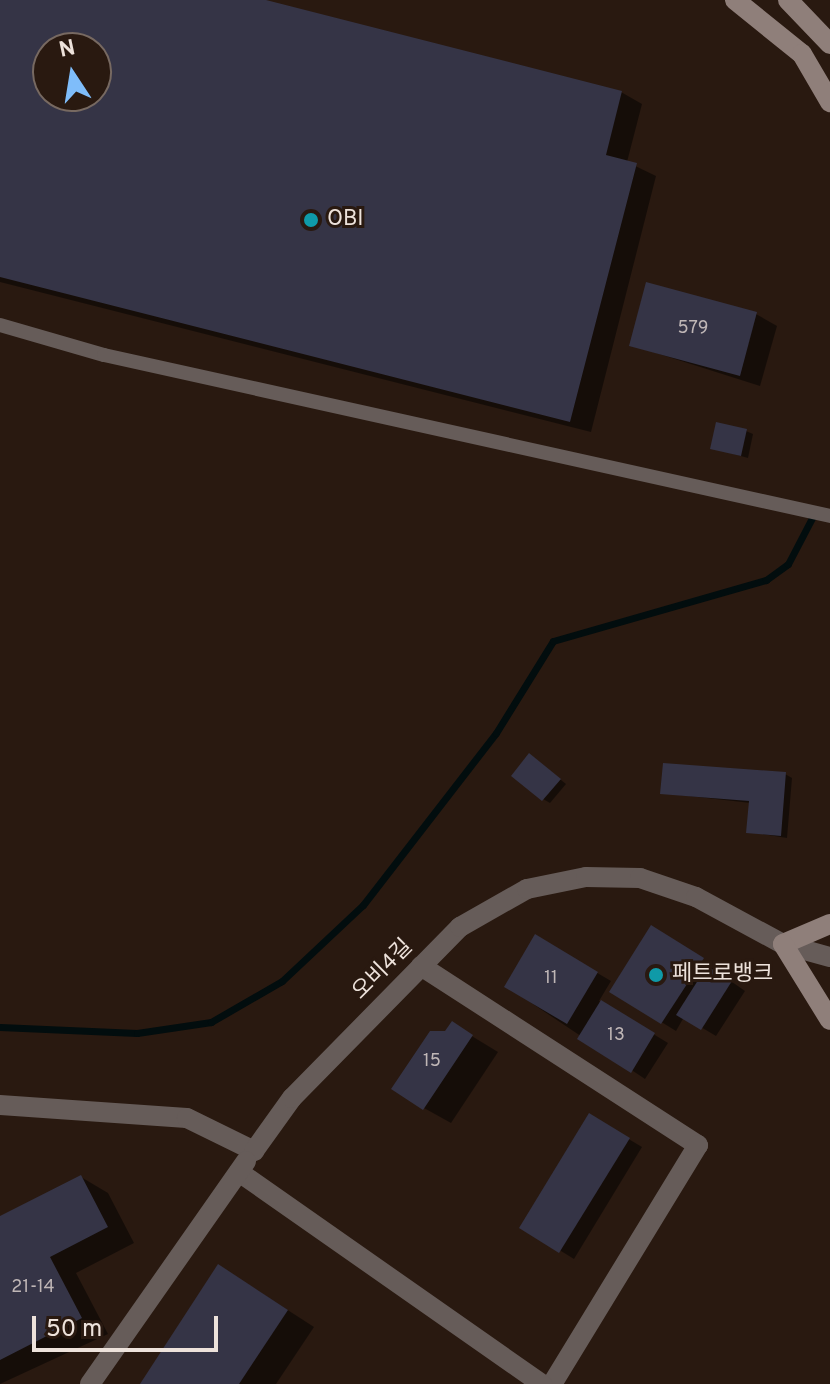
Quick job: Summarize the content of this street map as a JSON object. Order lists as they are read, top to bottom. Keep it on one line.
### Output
{"streets":{"street":["오비4길"]},"places":["OBI","페트로뱅크"],"house_numbers":["579","11","13","15","21-14"],"scale_bar":"50 m","north":"top"}
